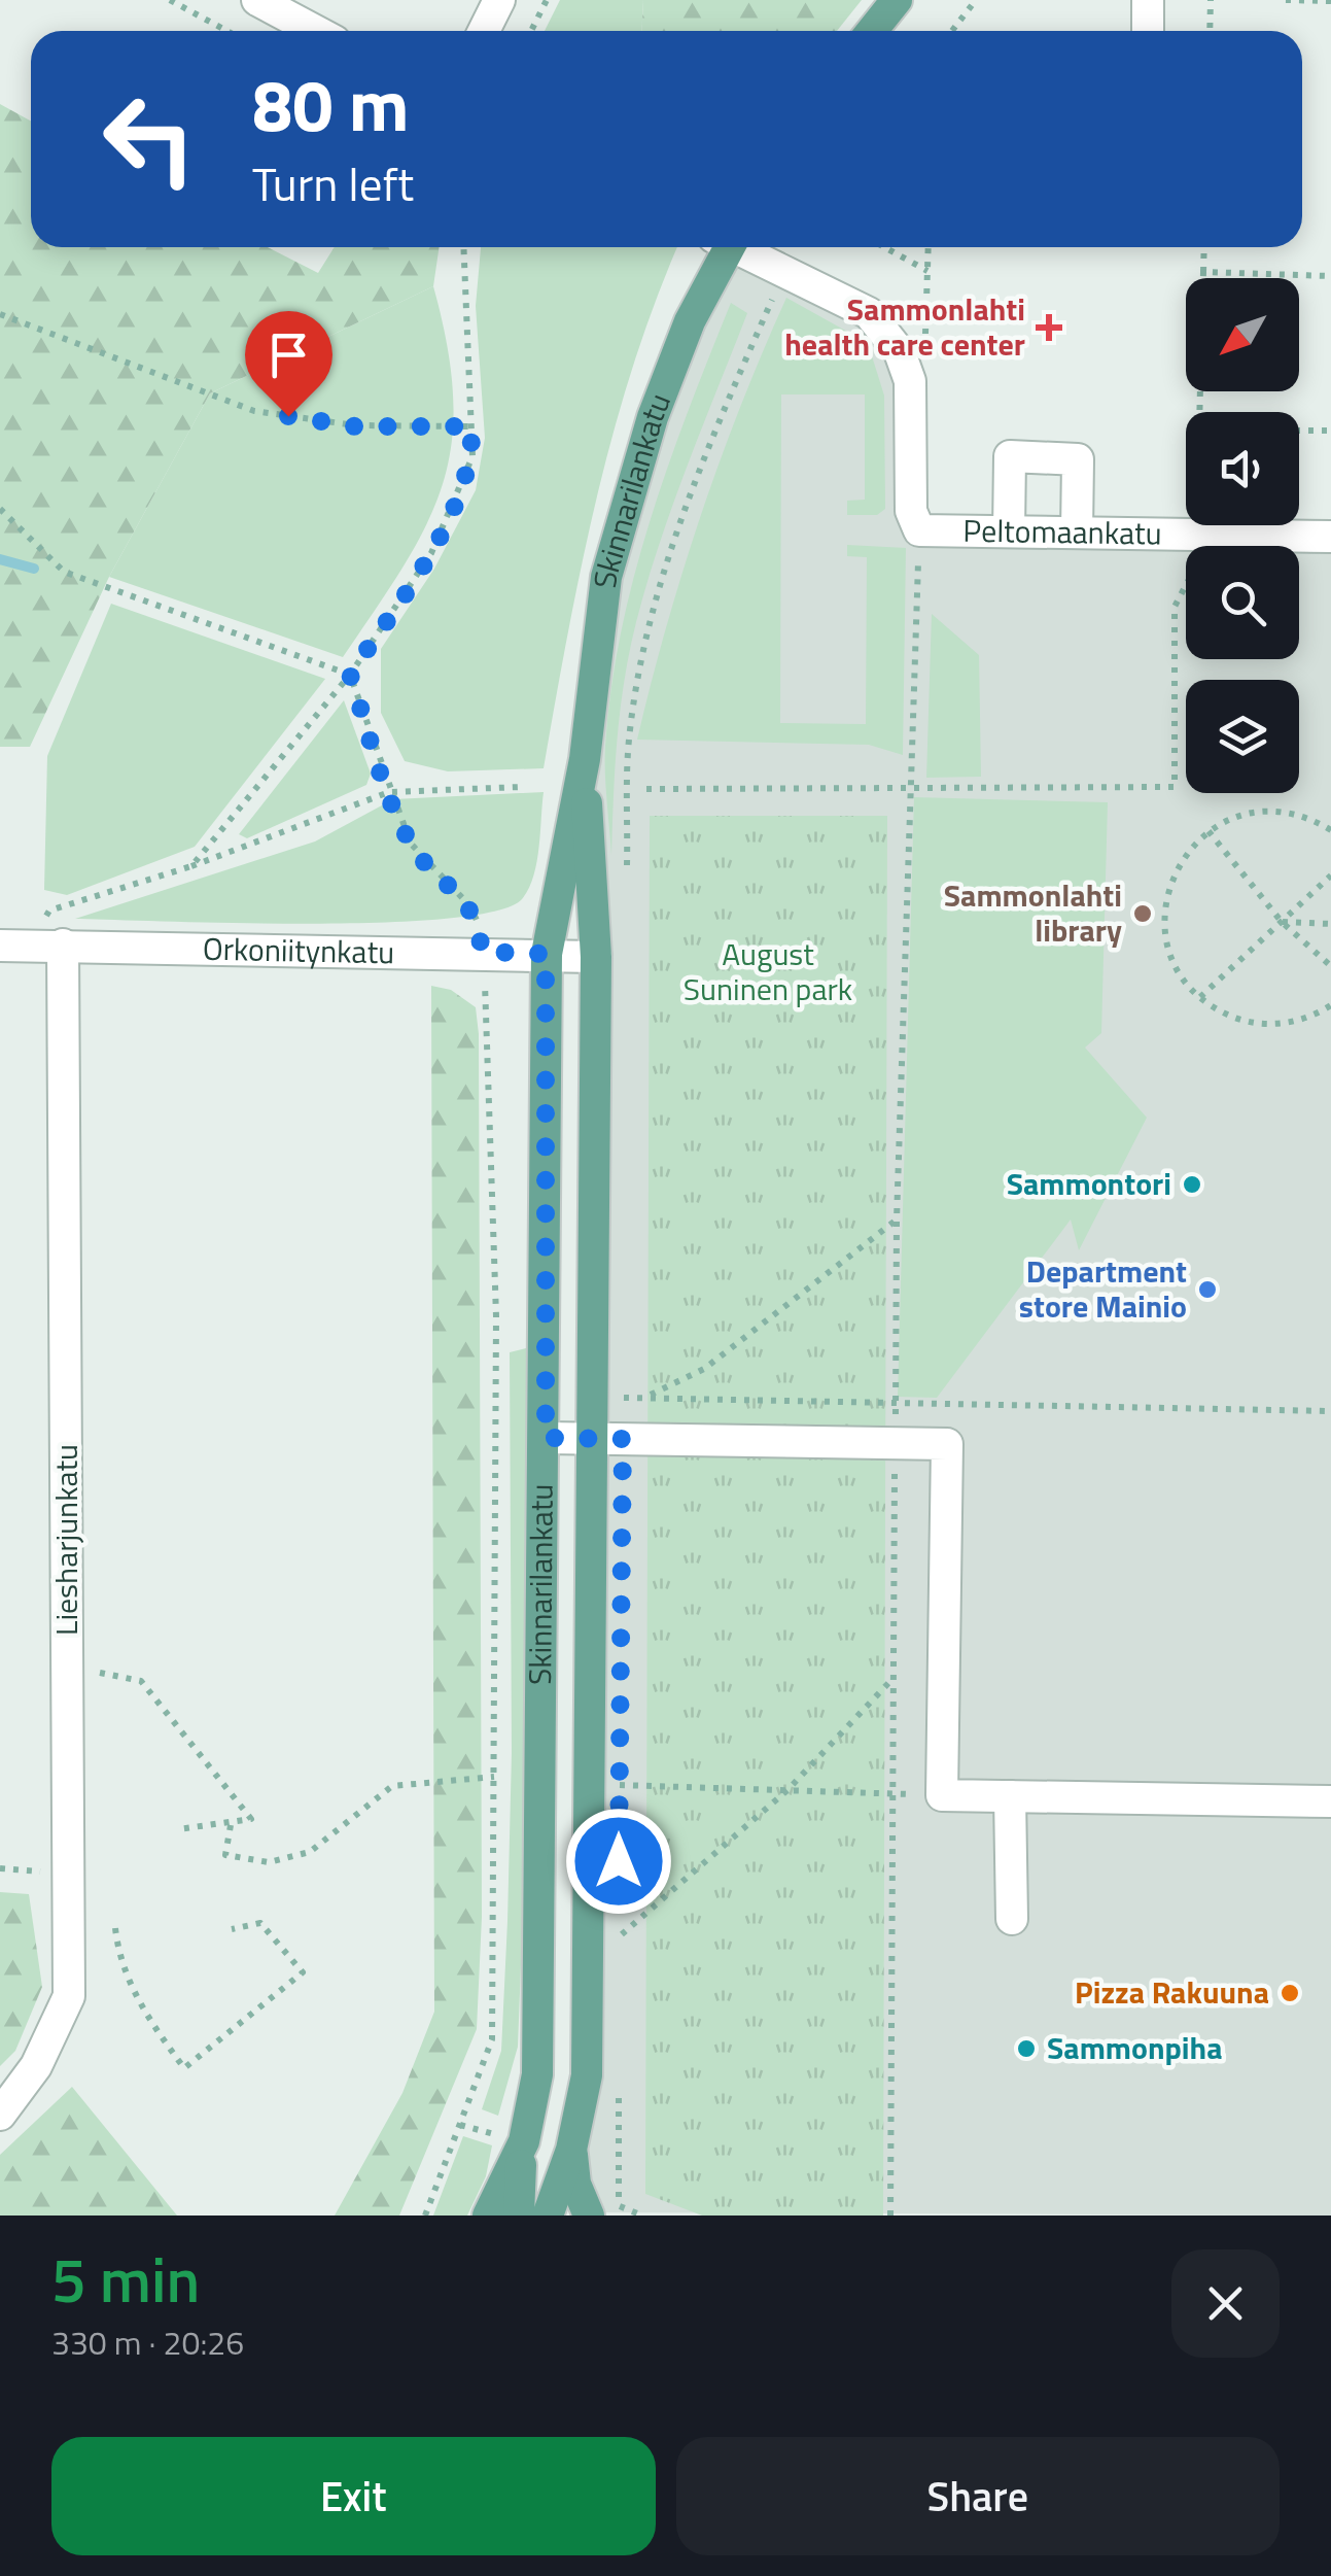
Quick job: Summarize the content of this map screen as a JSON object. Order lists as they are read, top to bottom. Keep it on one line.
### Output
{"streets":{"main road":["Skinnarilankatu"],"street":["Peltomaankatu","Orkoniitynkatu","Liesharjunkatu"]},"crossings":[["Skinnarilankatu","Orkoniitynkatu"],["Orkoniitynkatu","Liesharjunkatu"]],"parks":["August Suninen park"],"places":{"health":["Sammonlahti health care center"],"other":["Sammonlahti library","Sammontori","Department store Mainio","Pizza Rakuuna","Sammonpiha"]},"north":"bottom left","page":{"turn":["80 m","Turn left"],"heading":["5 min","330 m · 20:26"],"buttons":["Exit","Share"]}}
